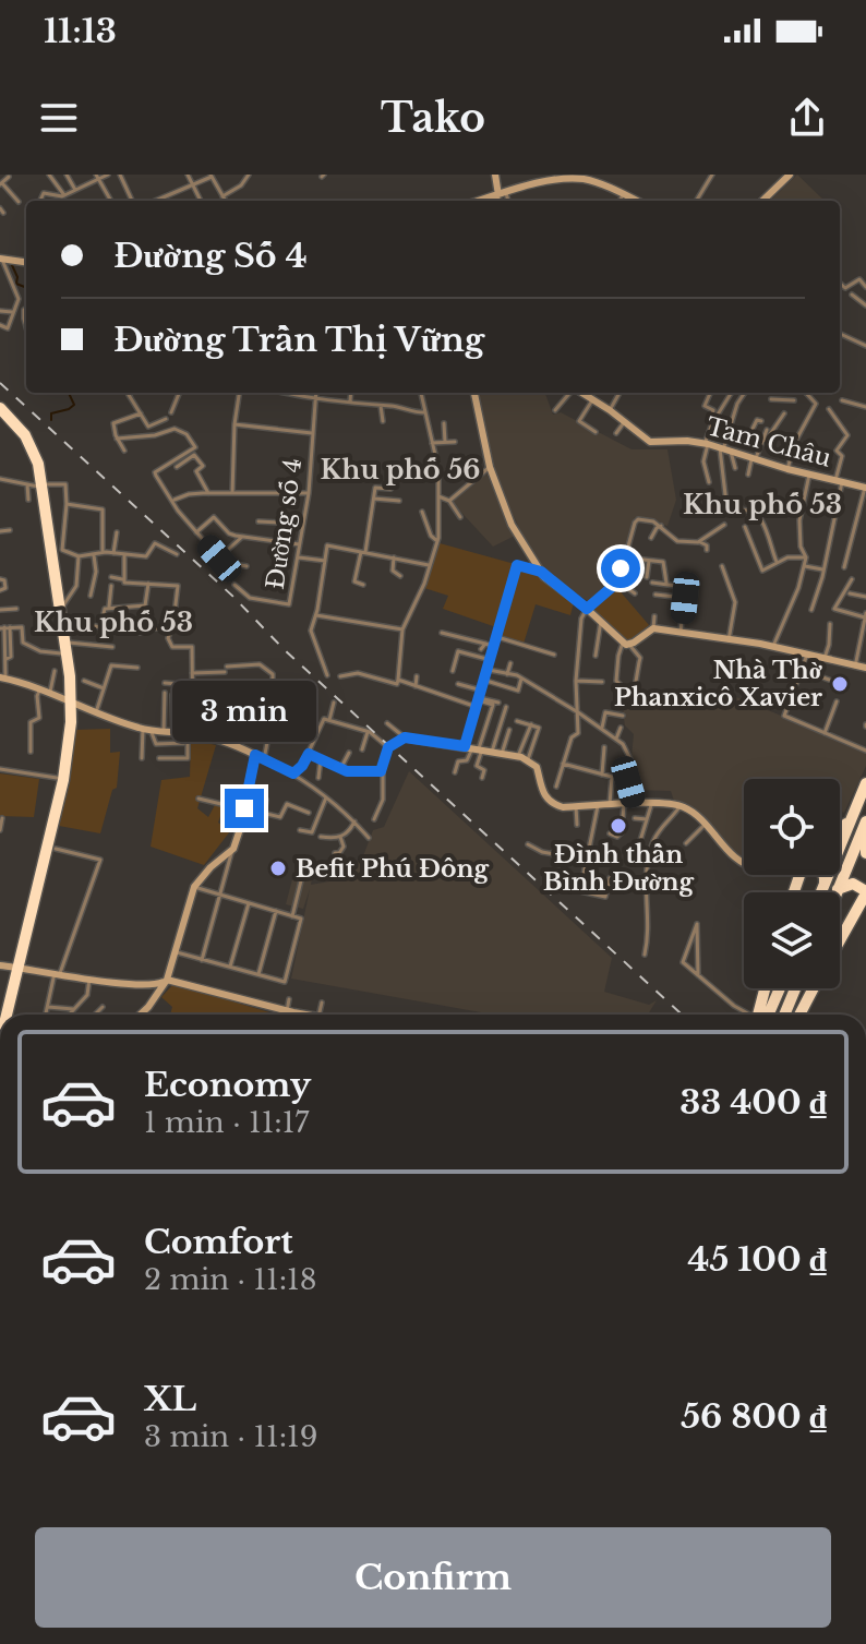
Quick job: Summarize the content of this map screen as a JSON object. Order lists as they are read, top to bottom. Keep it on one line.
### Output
{"streets":{"street":["Tam Châu","Đường số 4"]},"districts":["Khu phố 56","Khu phố 53","Khu phố 53"],"places":["Nhà Thờ Phanxicô Xavier","Đình thần Bình Đường","Befit Phú Đông"],"page":{"status":"11:13","header":"Tako","banner":["Đường Số 4","Đường Trần Thị Vững"],"bubble":"3 min","list":[{"name":"Economy","note":"1 min · 11:17","value":"33 400 ₫"},{"name":"Comfort","note":"2 min · 11:18","value":"45 100 ₫"},{"name":"XL","note":"3 min · 11:19","value":"56 800 ₫"}],"buttons":"Confirm"}}
